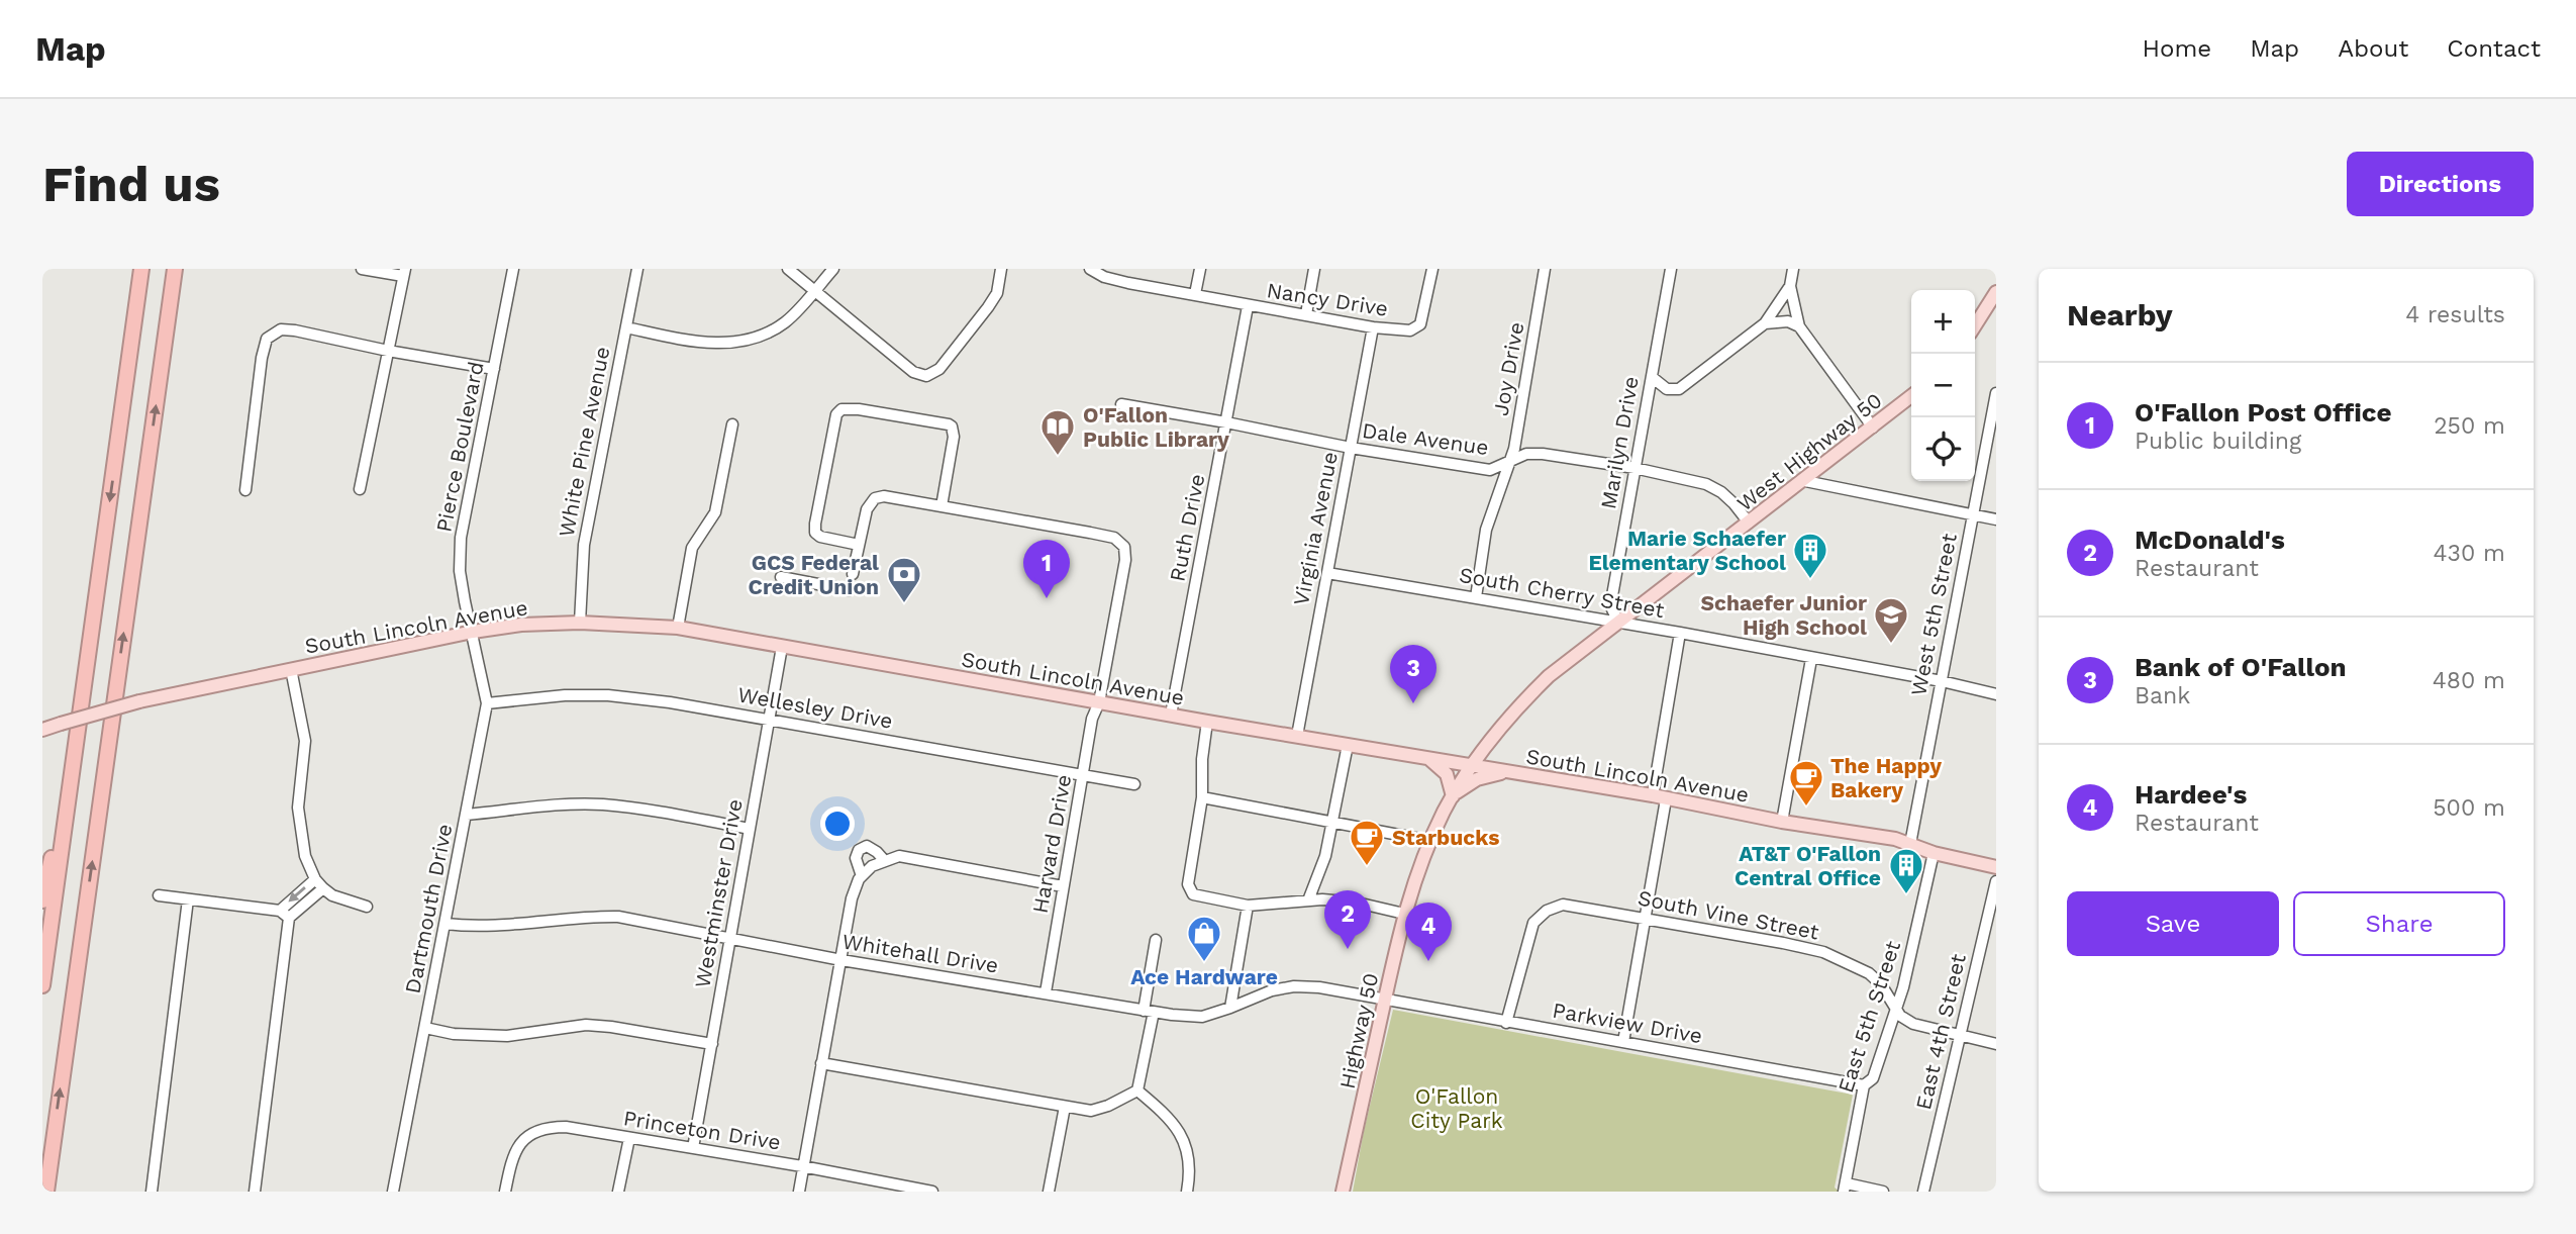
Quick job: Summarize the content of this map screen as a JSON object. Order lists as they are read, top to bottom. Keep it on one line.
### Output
{"streets":{"main road":["West Highway 50","South Lincoln Avenue","Highway 50"],"street":["Nancy Drive","Joy Drive","Dale Avenue","White Pine Avenue","Marilyn Drive","Pierce Boulevard","Ruth Drive","Virginia Avenue","South Cherry Street","West 5th Street","Wellesley Drive","Harvard Drive","Westminster Drive","Dartmouth Drive","South Vine Street","Whitehall Drive","East 5th Street","Parkview Drive","East 4th Street","Princeton Drive"]},"crossings":[["Nancy Drive","Ruth Drive"],["Nancy Drive","Virginia Avenue"],["Joy Drive","Dale Avenue"],["Joy Drive","South Cherry Street"],["Dale Avenue","Marilyn Drive"],["Dale Avenue","West Highway 50"],["Dale Avenue","Ruth Drive"],["Dale Avenue","Virginia Avenue"],["White Pine Avenue","South Lincoln Avenue"],["Marilyn Drive","West Highway 50"],["Marilyn Drive","South Cherry Street"],["Pierce Boulevard","South Lincoln Avenue"],["Pierce Boulevard","Dartmouth Drive"],["West Highway 50","South Cherry Street"],["West Highway 50","South Lincoln Avenue"],["West Highway 50","Highway 50"],["Ruth Drive","South Lincoln Avenue"],["Virginia Avenue","South Cherry Street"],["Virginia Avenue","South Lincoln Avenue"],["South Cherry Street","West 5th Street"],["West 5th Street","South Lincoln Avenue"],["South Lincoln Avenue","Harvard Drive"],["South Lincoln Avenue","Westminster Drive"],["South Lincoln Avenue","Dartmouth Drive"],["South Lincoln Avenue","East 5th Street"],["South Lincoln Avenue","Highway 50"],["Wellesley Drive","Harvard Drive"],["Wellesley Drive","Westminster Drive"],["Wellesley Drive","Dartmouth Drive"],["Harvard Drive","Whitehall Drive"],["Westminster Drive","Whitehall Drive"],["Westminster Drive","Princeton Drive"],["Dartmouth Drive","Whitehall Drive"],["South Vine Street","East 5th Street"],["South Vine Street","Parkview Drive"],["South Vine Street","East 4th Street"],["Whitehall Drive","Parkview Drive"],["Whitehall Drive","Highway 50"],["East 5th Street","Parkview Drive"],["Parkview Drive","Highway 50"]],"parks":["O'Fallon City Park"],"places":{"library":["O'Fallon Public Library"],"building":["Marie Schaefer Elementary School","AT&T O'Fallon Central Office"],"bank":["GCS Federal Credit Union"],"school or university":["Schaefer Junior High School"],"cafe":["The Happy Bakery","Starbucks"],"shop":["Ace Hardware"]},"page":{"header":"Map","nav":["Home","Map","About","Contact"],"buttons":["Directions",["Save","Share"]],"title":"Find us","heading":["Nearby","4 results"],"map_buttons":["+","−"],"list":[{"mark":"1","name":"O'Fallon Post Office","note":"Public building","value":"250 m"},{"mark":"2","name":"McDonald's","note":"Restaurant","value":"430 m"},{"mark":"3","name":"Bank of O'Fallon","note":"Bank","value":"480 m"},{"mark":"4","name":"Hardee's","note":"Restaurant","value":"500 m"}],"pins":["1","3","2","4"]}}
